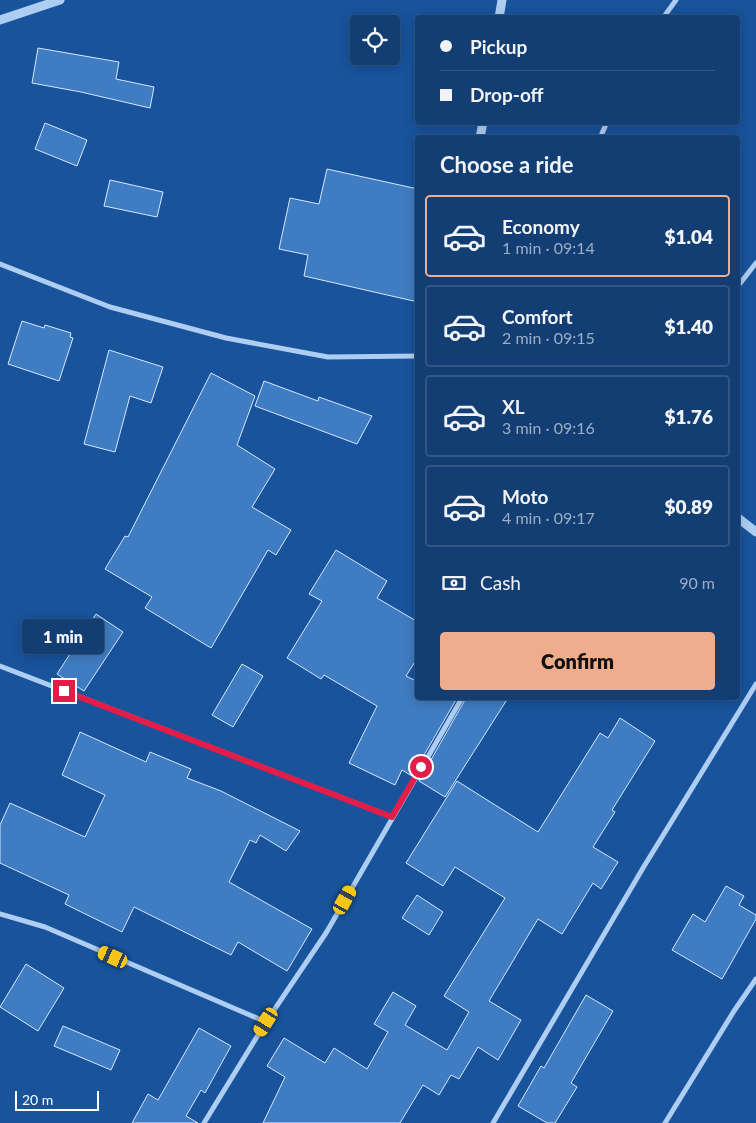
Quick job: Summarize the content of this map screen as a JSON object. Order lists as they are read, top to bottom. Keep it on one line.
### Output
{"scale_bar":"20 m","page":{"banner":["Pickup","Drop-off"],"heading":"Choose a ride","list":[{"name":"Economy","note":"1 min · 09:14","value":"$1.04"},{"name":"Comfort","note":"2 min · 09:15","value":"$1.40"},{"name":"XL","note":"3 min · 09:16","value":"$1.76"},{"name":"Moto","note":"4 min · 09:17","value":"$0.89"}],"pay":["Cash","90 m"],"bubble":"1 min","buttons":"Confirm","scale":"20 m"}}
